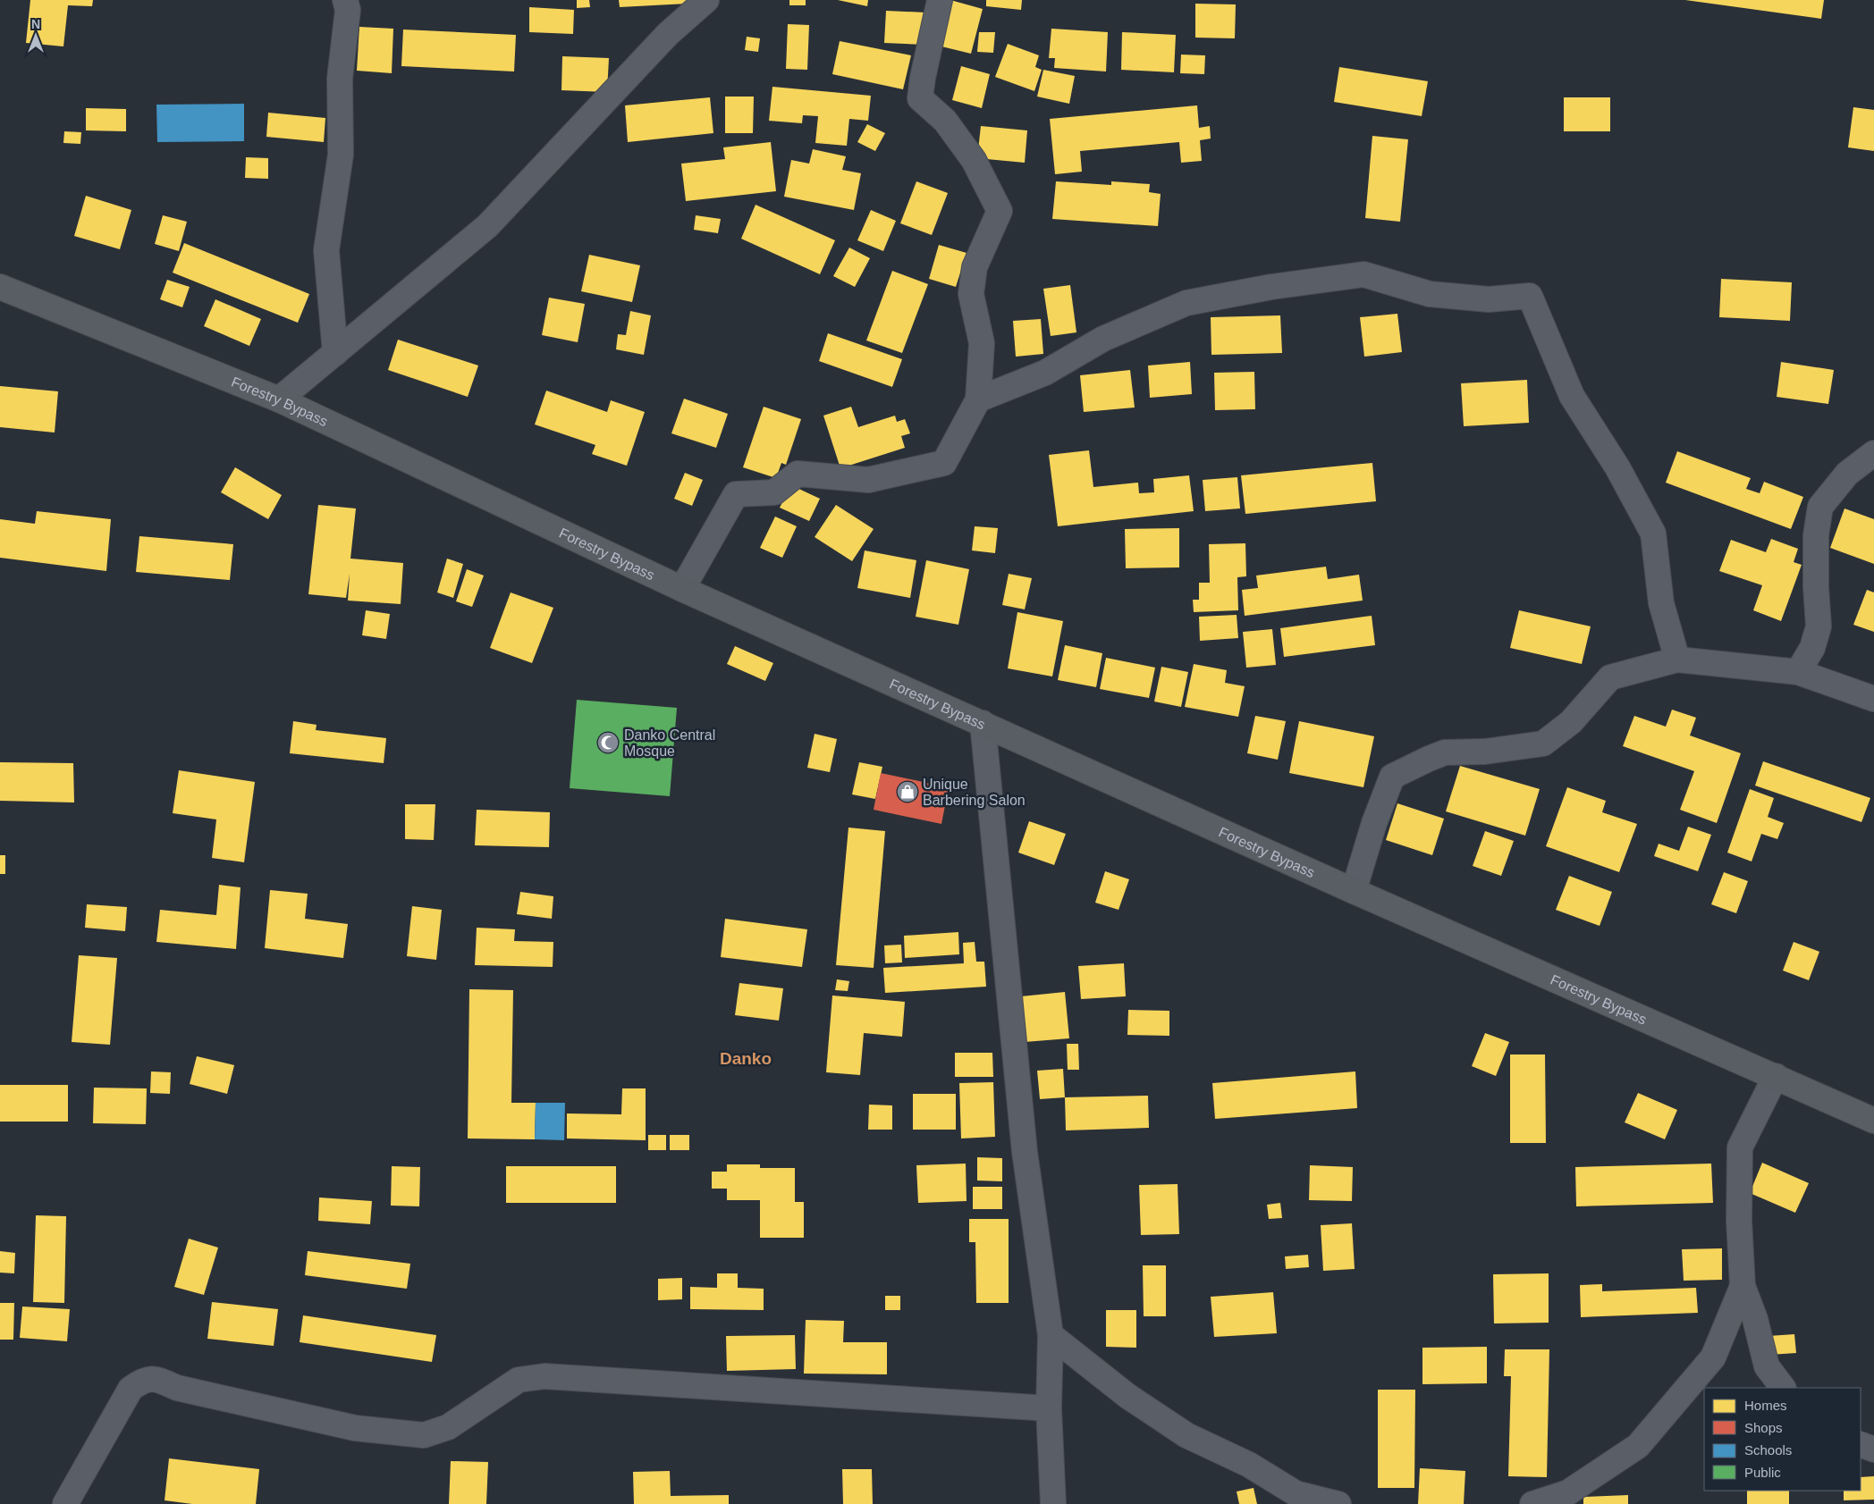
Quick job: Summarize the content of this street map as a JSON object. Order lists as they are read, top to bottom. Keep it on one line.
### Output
{"streets":{"street":["Forestry Bypass"]},"districts":["Danko"],"places":{"mosque":["Danko Central Mosque"],"shop":["Unique Barbering Salon"]},"legend":["Homes","Shops","Schools","Public"],"north":"top"}
